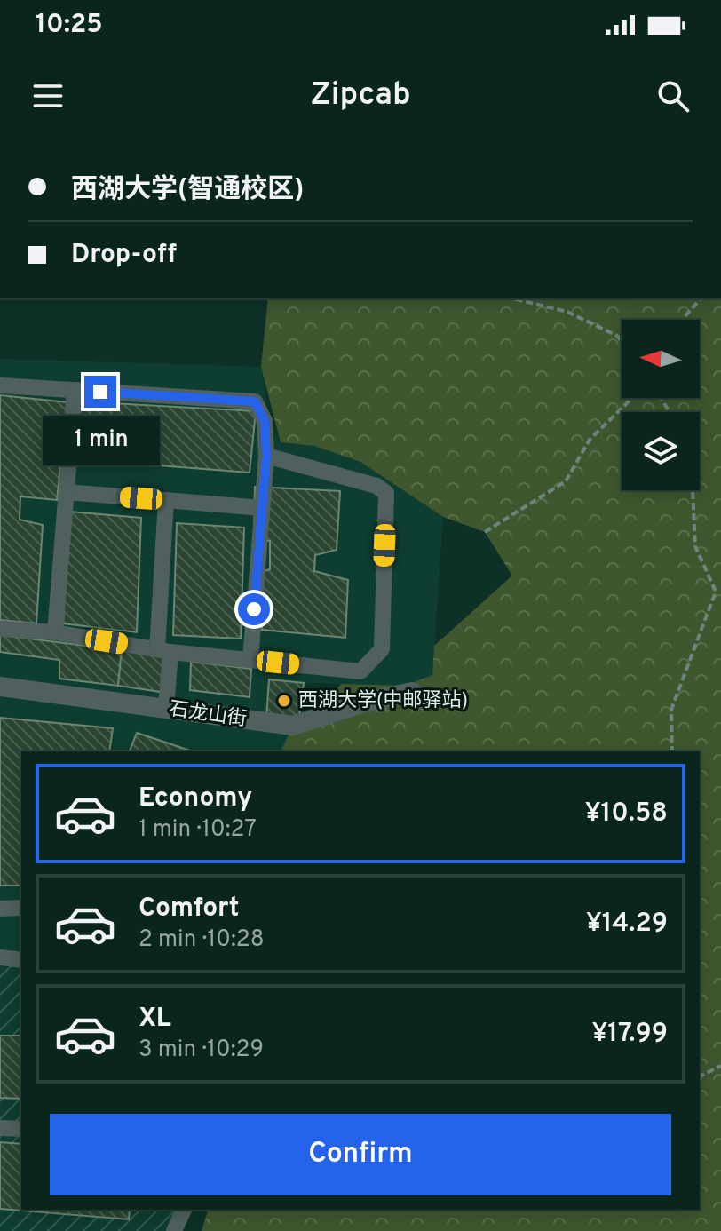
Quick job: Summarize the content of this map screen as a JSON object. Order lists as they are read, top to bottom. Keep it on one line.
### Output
{"streets":{"street":["石龙山街"]},"places":["西湖大学(中邮驿站)"],"north":"left","page":{"status":"10:25","header":"Zipcab","banner":["西湖大学(智通校区)","Drop-off"],"bubble":"1 min","list":[{"name":"Economy","note":"1 min · 10:27","value":"¥10.58"},{"name":"Comfort","note":"2 min · 10:28","value":"¥14.29"},{"name":"XL","note":"3 min · 10:29","value":"¥17.99"}],"buttons":"Confirm"}}
